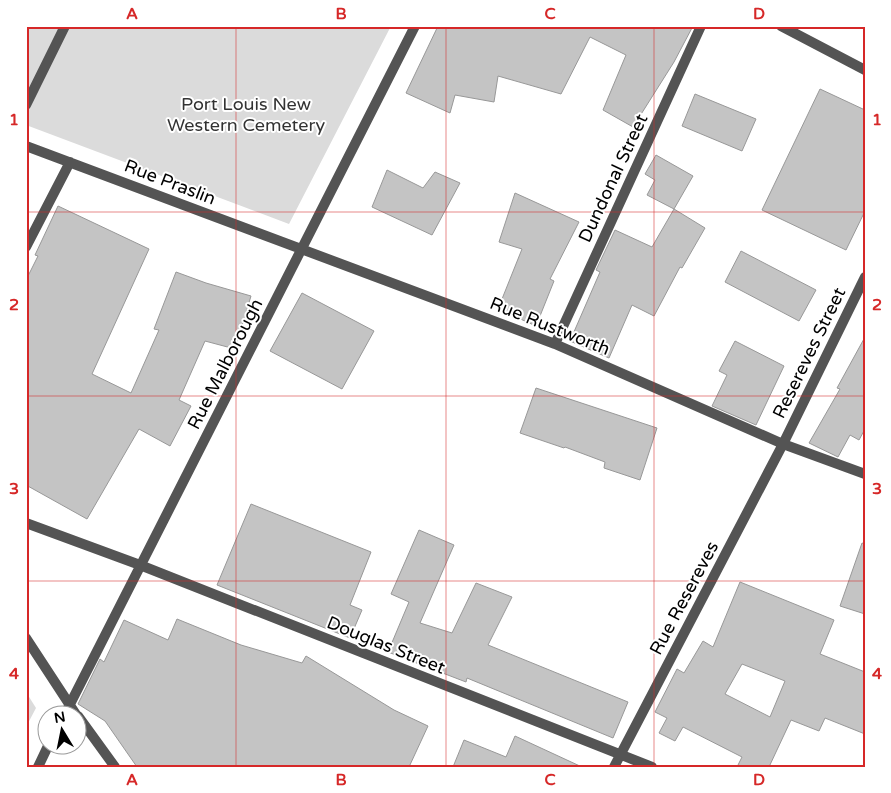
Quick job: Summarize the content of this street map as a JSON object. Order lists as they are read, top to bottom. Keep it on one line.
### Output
{"streets":{"street":["Dundonal Street","Rue Praslin","Rue Rustworth","Resereves Street","Rue Malborough","Rue Resereves","Douglas Street"]},"crossings":[["Dundonal Street","Rue Rustworth"],["Rue Praslin","Rue Rustworth"],["Rue Praslin","Rue Malborough"],["Rue Rustworth","Resereves Street"],["Rue Rustworth","Rue Malborough"],["Rue Rustworth","Rue Resereves"],["Resereves Street","Rue Resereves"],["Rue Malborough","Douglas Street"],["Rue Resereves","Douglas Street"]],"parks":["Port Louis New Western Cemetery"],"north":"top","grid":{"columns":["A","B","C","D"],"rows":["1","2","3","4"]}}
